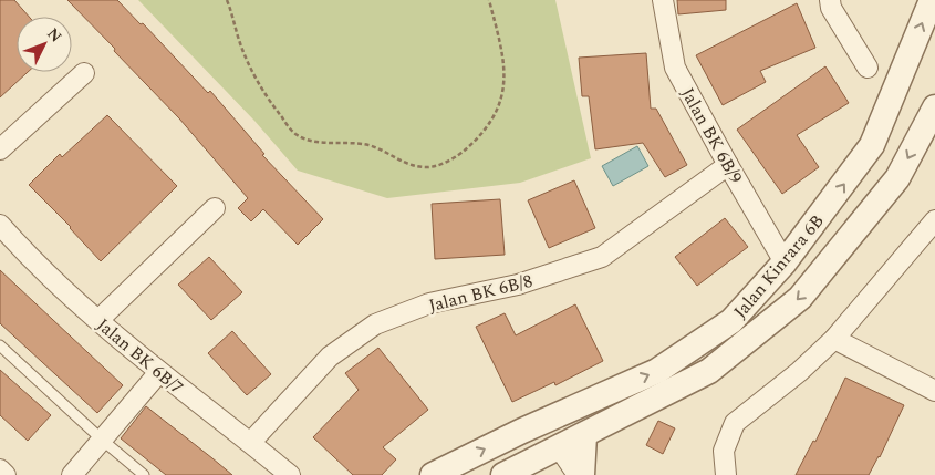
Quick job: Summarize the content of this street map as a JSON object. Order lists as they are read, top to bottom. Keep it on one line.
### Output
{"streets":{"street":["Jalan BK 6B/9","Jalan Kinrara 6B","Jalan BK 6B/8","Jalan BK 6B/7"]},"crossings":[["Jalan BK 6B/9","Jalan Kinrara 6B"],["Jalan BK 6B/9","Jalan BK 6B/8"],["Jalan BK 6B/8","Jalan BK 6B/7"]],"north":"top right"}
